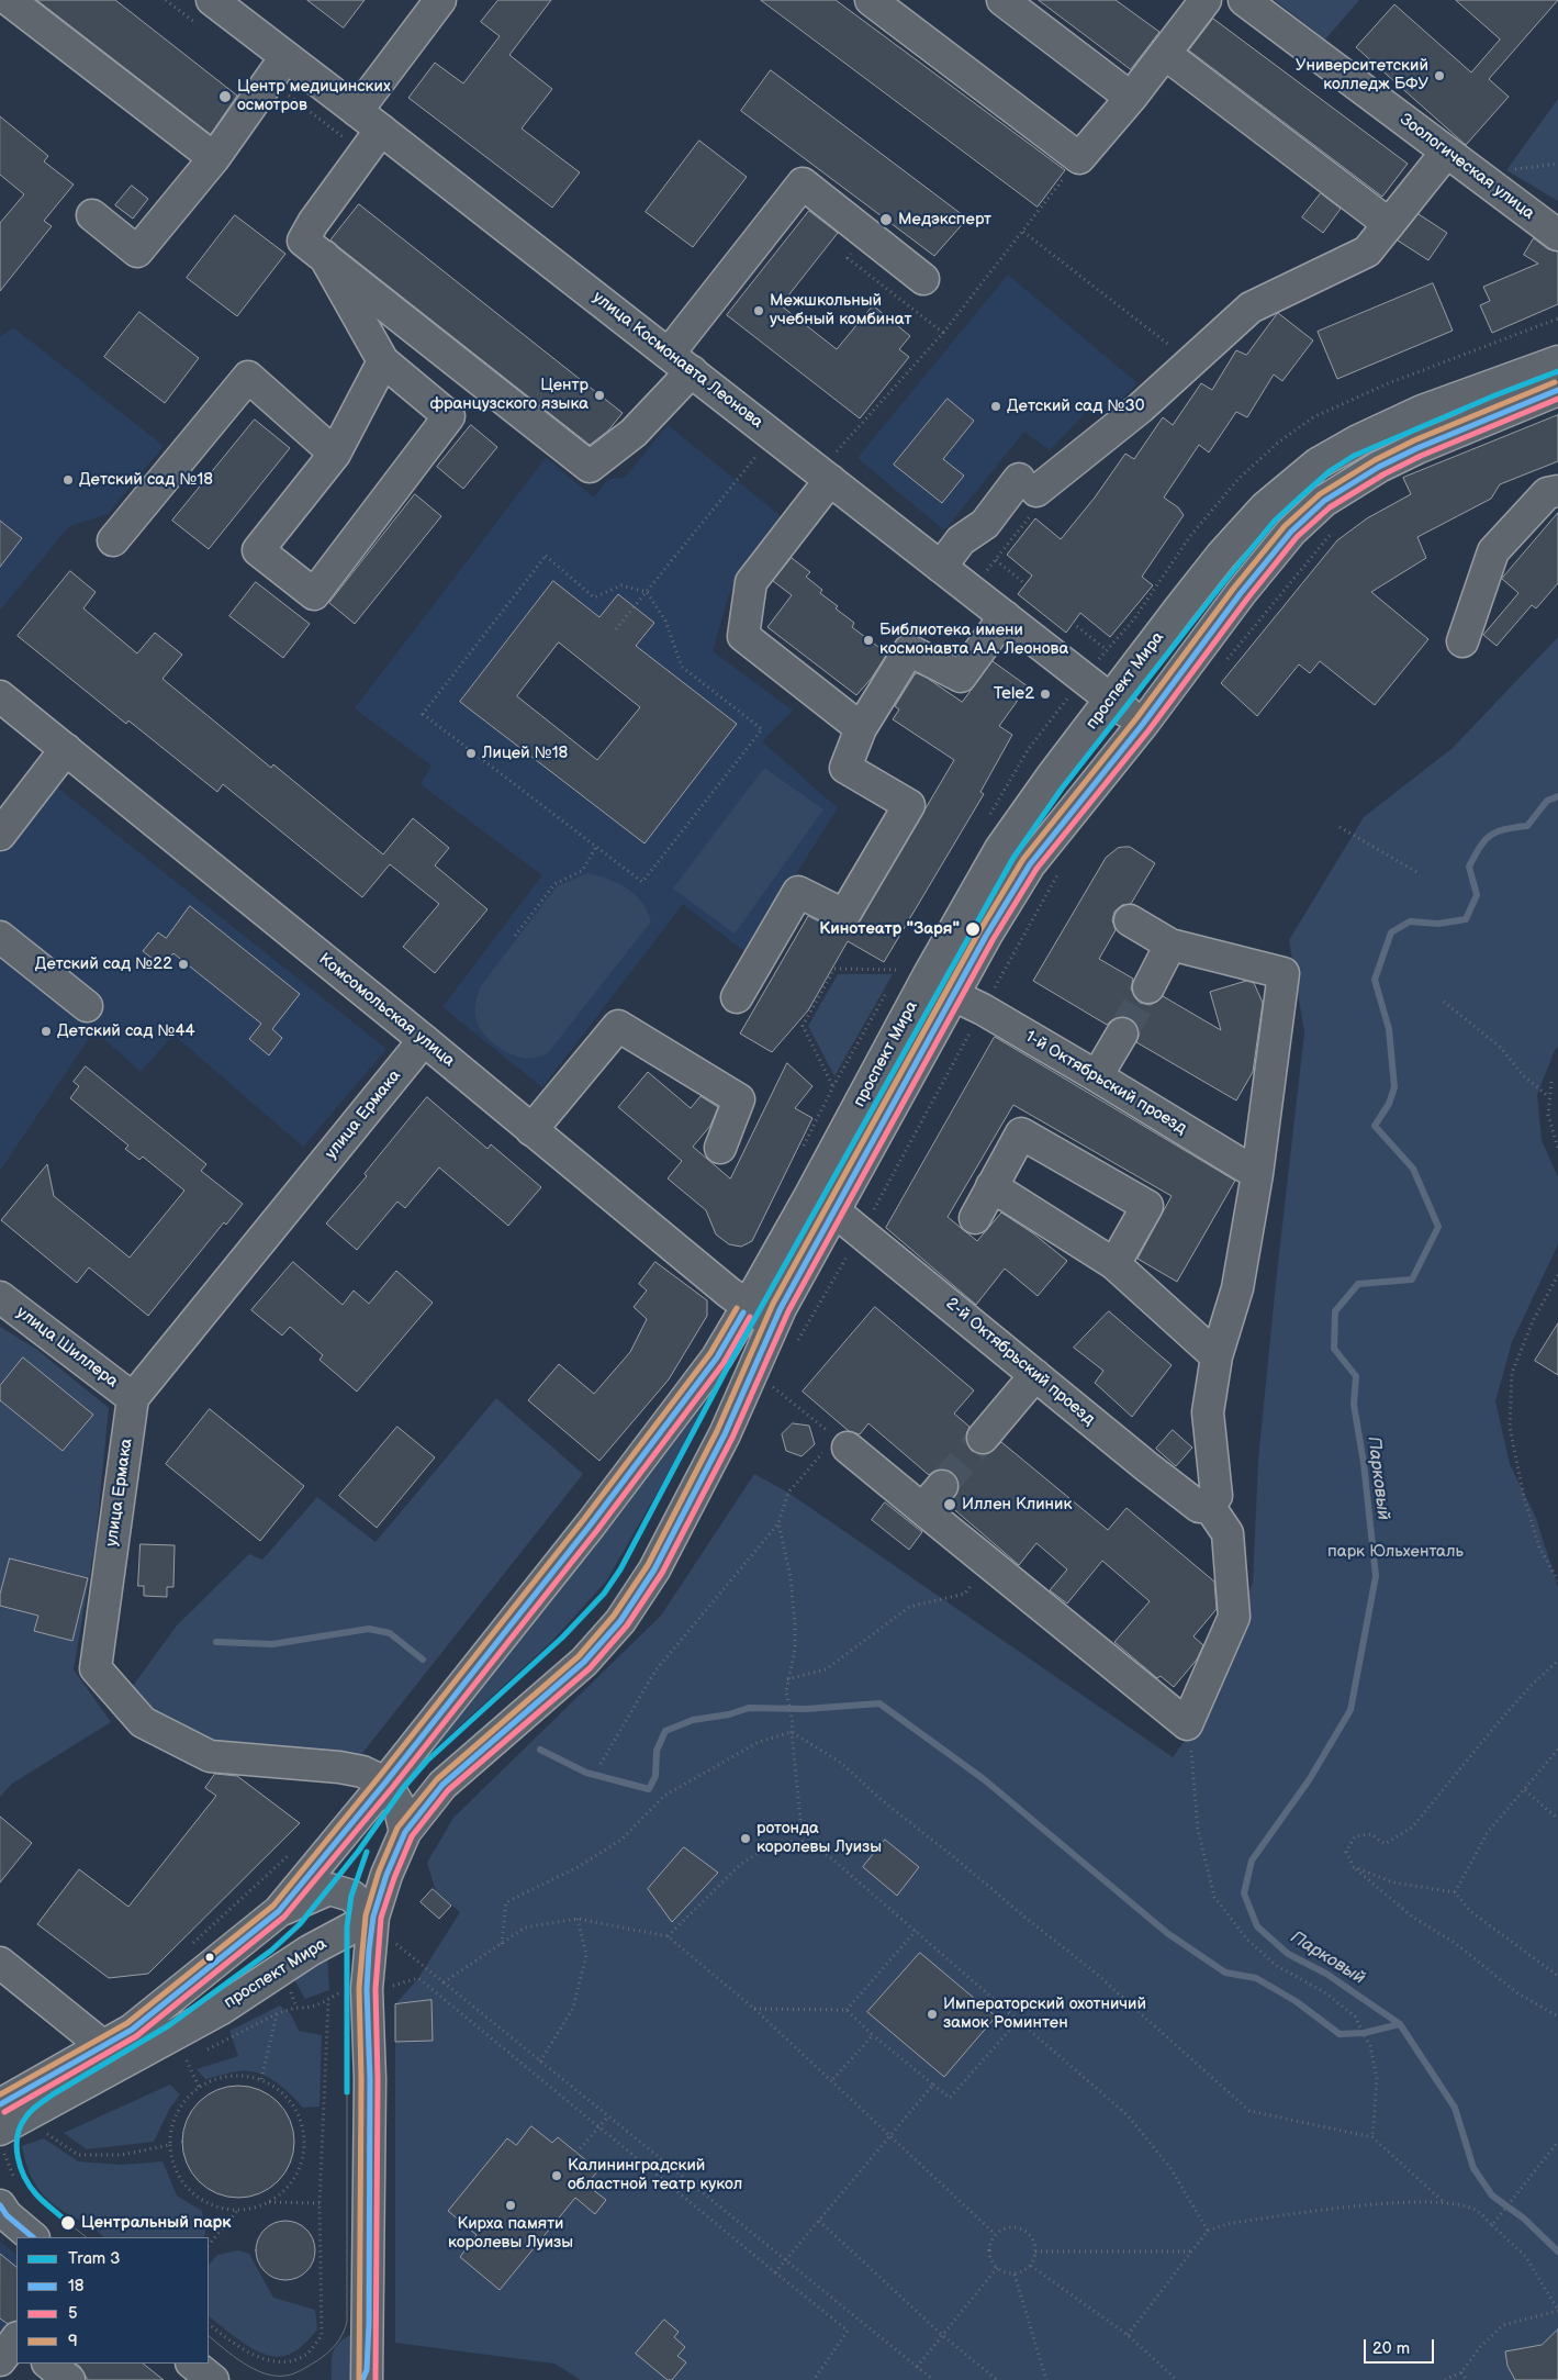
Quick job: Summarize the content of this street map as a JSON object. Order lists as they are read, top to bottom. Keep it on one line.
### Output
{"streets":{"main road":["Зоологическая улица","улица Космонавта Леонова","проспект Мира","Комсомольская улица","1-й Октябрьский проезд","улица Ермака","улица Шиллера","2-й Октябрьский проезд"]},"crossings":[["улица Космонавта Леонова","проспект Мира"],["проспект Мира","Комсомольская улица"],["проспект Мира","1-й Октябрьский проезд"],["проспект Мира","улица Ермака"],["проспект Мира","2-й Октябрьский проезд"],["Комсомольская улица","улица Ермака"],["улица Ермака","улица Шиллера"]],"water":["Парковый"],"parks":["парк Юльхенталь"],"places":["Университетский колледж БФУ","Центр медицинских осмотров","Медэксперт","Межшкольный учебный комбинат","Центр французского языка","Детский сад №30","Детский сад №18","Библиотека имени космонавта А.А. Леонова","Tele2","Лицей №18","Кинотеатр \"Заря\"","Детский сад №22","Детский сад №44","Иллен Клиник","ротонда королевы Луизы","Императорский охотничий замок Роминтен","Калининградский областной театр кукол","Кирха памяти королевы Луизы","Центральный парк"],"lines":["tram line 3","transit line 9","transit line 18","transit line 5"],"legend":["Tram 3","18","5","9"],"scale_bar":"20 m"}
